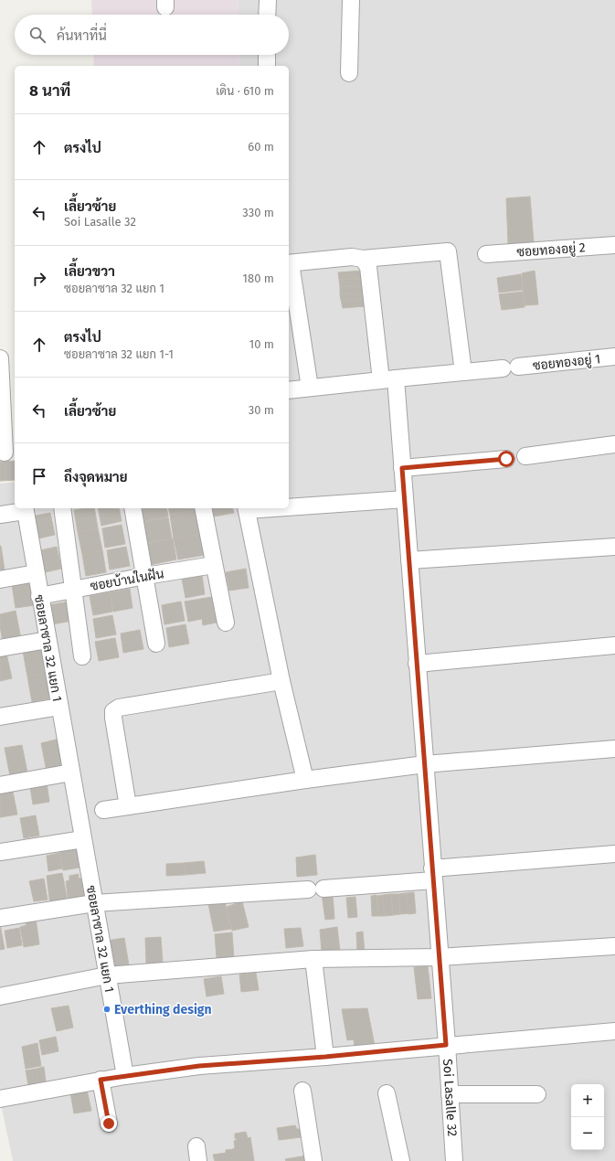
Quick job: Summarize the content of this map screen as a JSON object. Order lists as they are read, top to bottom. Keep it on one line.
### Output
{"streets":{"street":["ซอยทองอยู่ 2","ซอยทองอยู่ 1","ซอยบ้านในฝัน","ซอยลาซาล 32 แยก 1","Soi Lasalle 32"]},"crossings":[["ซอยทองอยู่ 1","Soi Lasalle 32"],["ซอยบ้านในฝัน","ซอยลาซาล 32 แยก 1"]],"places":["Everthing design"],"page":{"search":"ค้นหาที่นี่","heading":["8 นาที","เดิน · 610 m"],"list":[["ตรงไป","60 m"],["เลี้ยวซ้าย","Soi Lasalle 32","330 m"],["เลี้ยวขวา","ซอยลาซาล 32 แยก 1","180 m"],["ตรงไป","ซอยลาซาล 32 แยก 1-1","10 m"],["เลี้ยวซ้าย","30 m"],"ถึงจุดหมาย"],"map_buttons":["+","−"]}}
